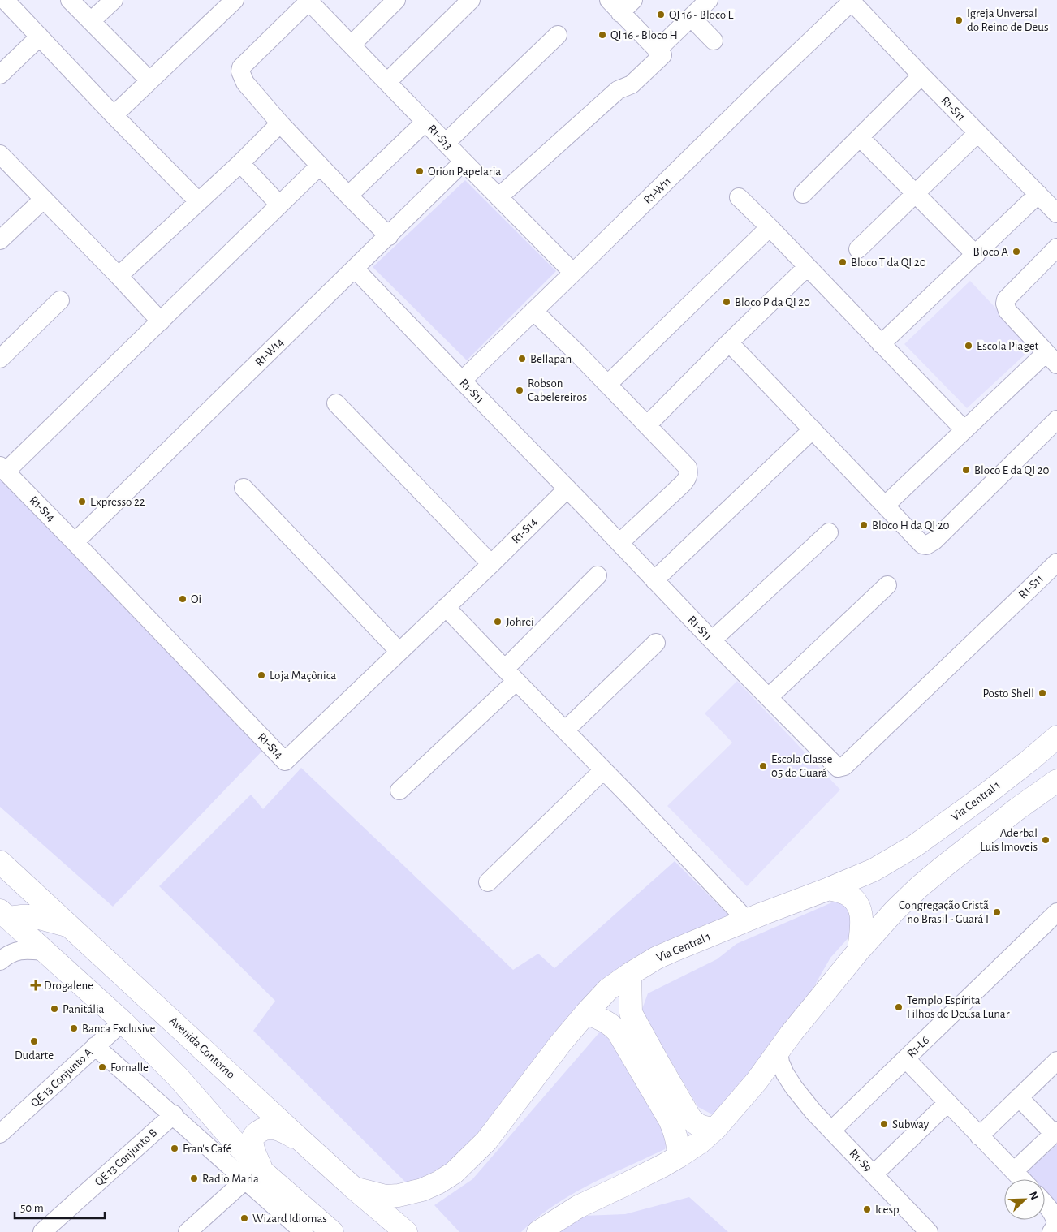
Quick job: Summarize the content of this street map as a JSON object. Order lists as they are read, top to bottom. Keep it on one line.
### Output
{"streets":{"main road":["Via Central 1","Avenida Contorno"],"street":["R1-S11","R1-S13","R1-W11","R1-W14","R1-S14","R1-L6","QE 13 Conjunto A","QE 13 Conjunto B","R1-S9"]},"crossings":[["R1-S11","R1-W11"],["R1-S11","R1-W14"],["R1-S11","R1-S14"],["R1-S13","R1-W11"],["R1-S13","R1-W14"],["R1-W14","R1-S14"],["Via Central 1","Avenida Contorno"],["R1-L6","R1-S9"]],"places":{"other":["QI 16 - Bloco E","Igreja Unversal do Reino de Deus","QI 16 - Bloco H","Orion Papelaria","Bloco A","Bloco T da QI 20","Bloco P da QI 20","Escola Piaget","Bellapan","Robson Cabelereiros","Bloco E da QI 20","Expresso 22","Bloco H da QI 20","Oi","Johrei","Loja Maçônica","Posto Shell","Escola Classe 05 do Guará","Aderbal Luis Imoveis","Congregação Cristã no Brasil - Guará I","Templo Espírita Filhos de Deusa Lunar","Panitália","Banca Exclusive","Dudarte","Fornalle","Subway","Fran's Café","Radio Maria","Icesp","Wizard Idiomas"],"health":["Drogalene"]},"scale_bar":"50 m","north":"top right"}
